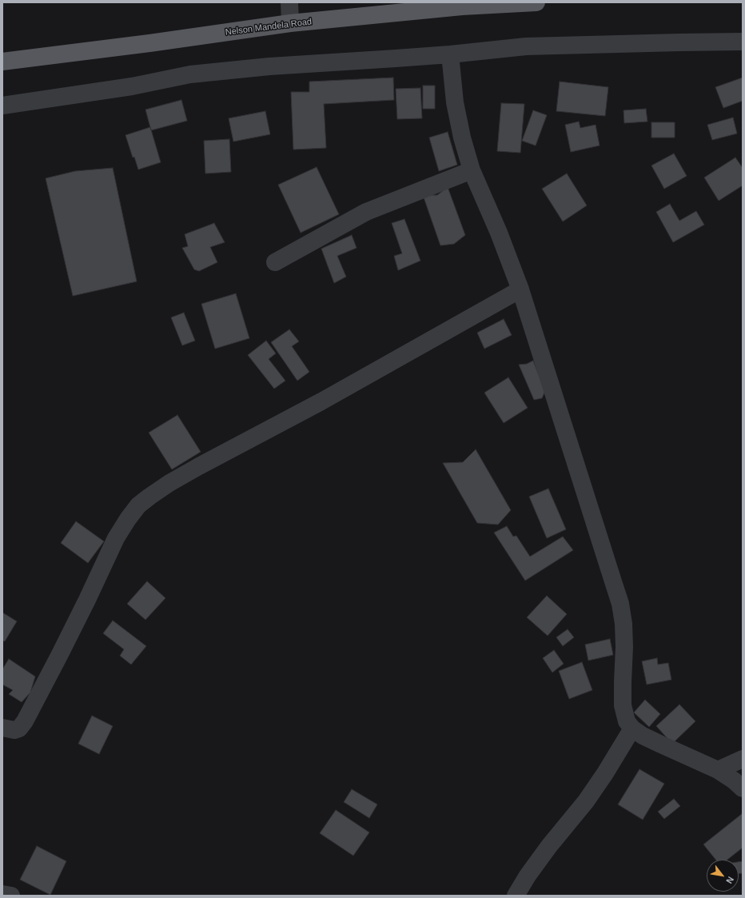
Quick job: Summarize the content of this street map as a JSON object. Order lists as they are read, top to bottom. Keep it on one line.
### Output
{"streets":{"main road":["Nelson Mandela Road"]},"north":"bottom right"}
